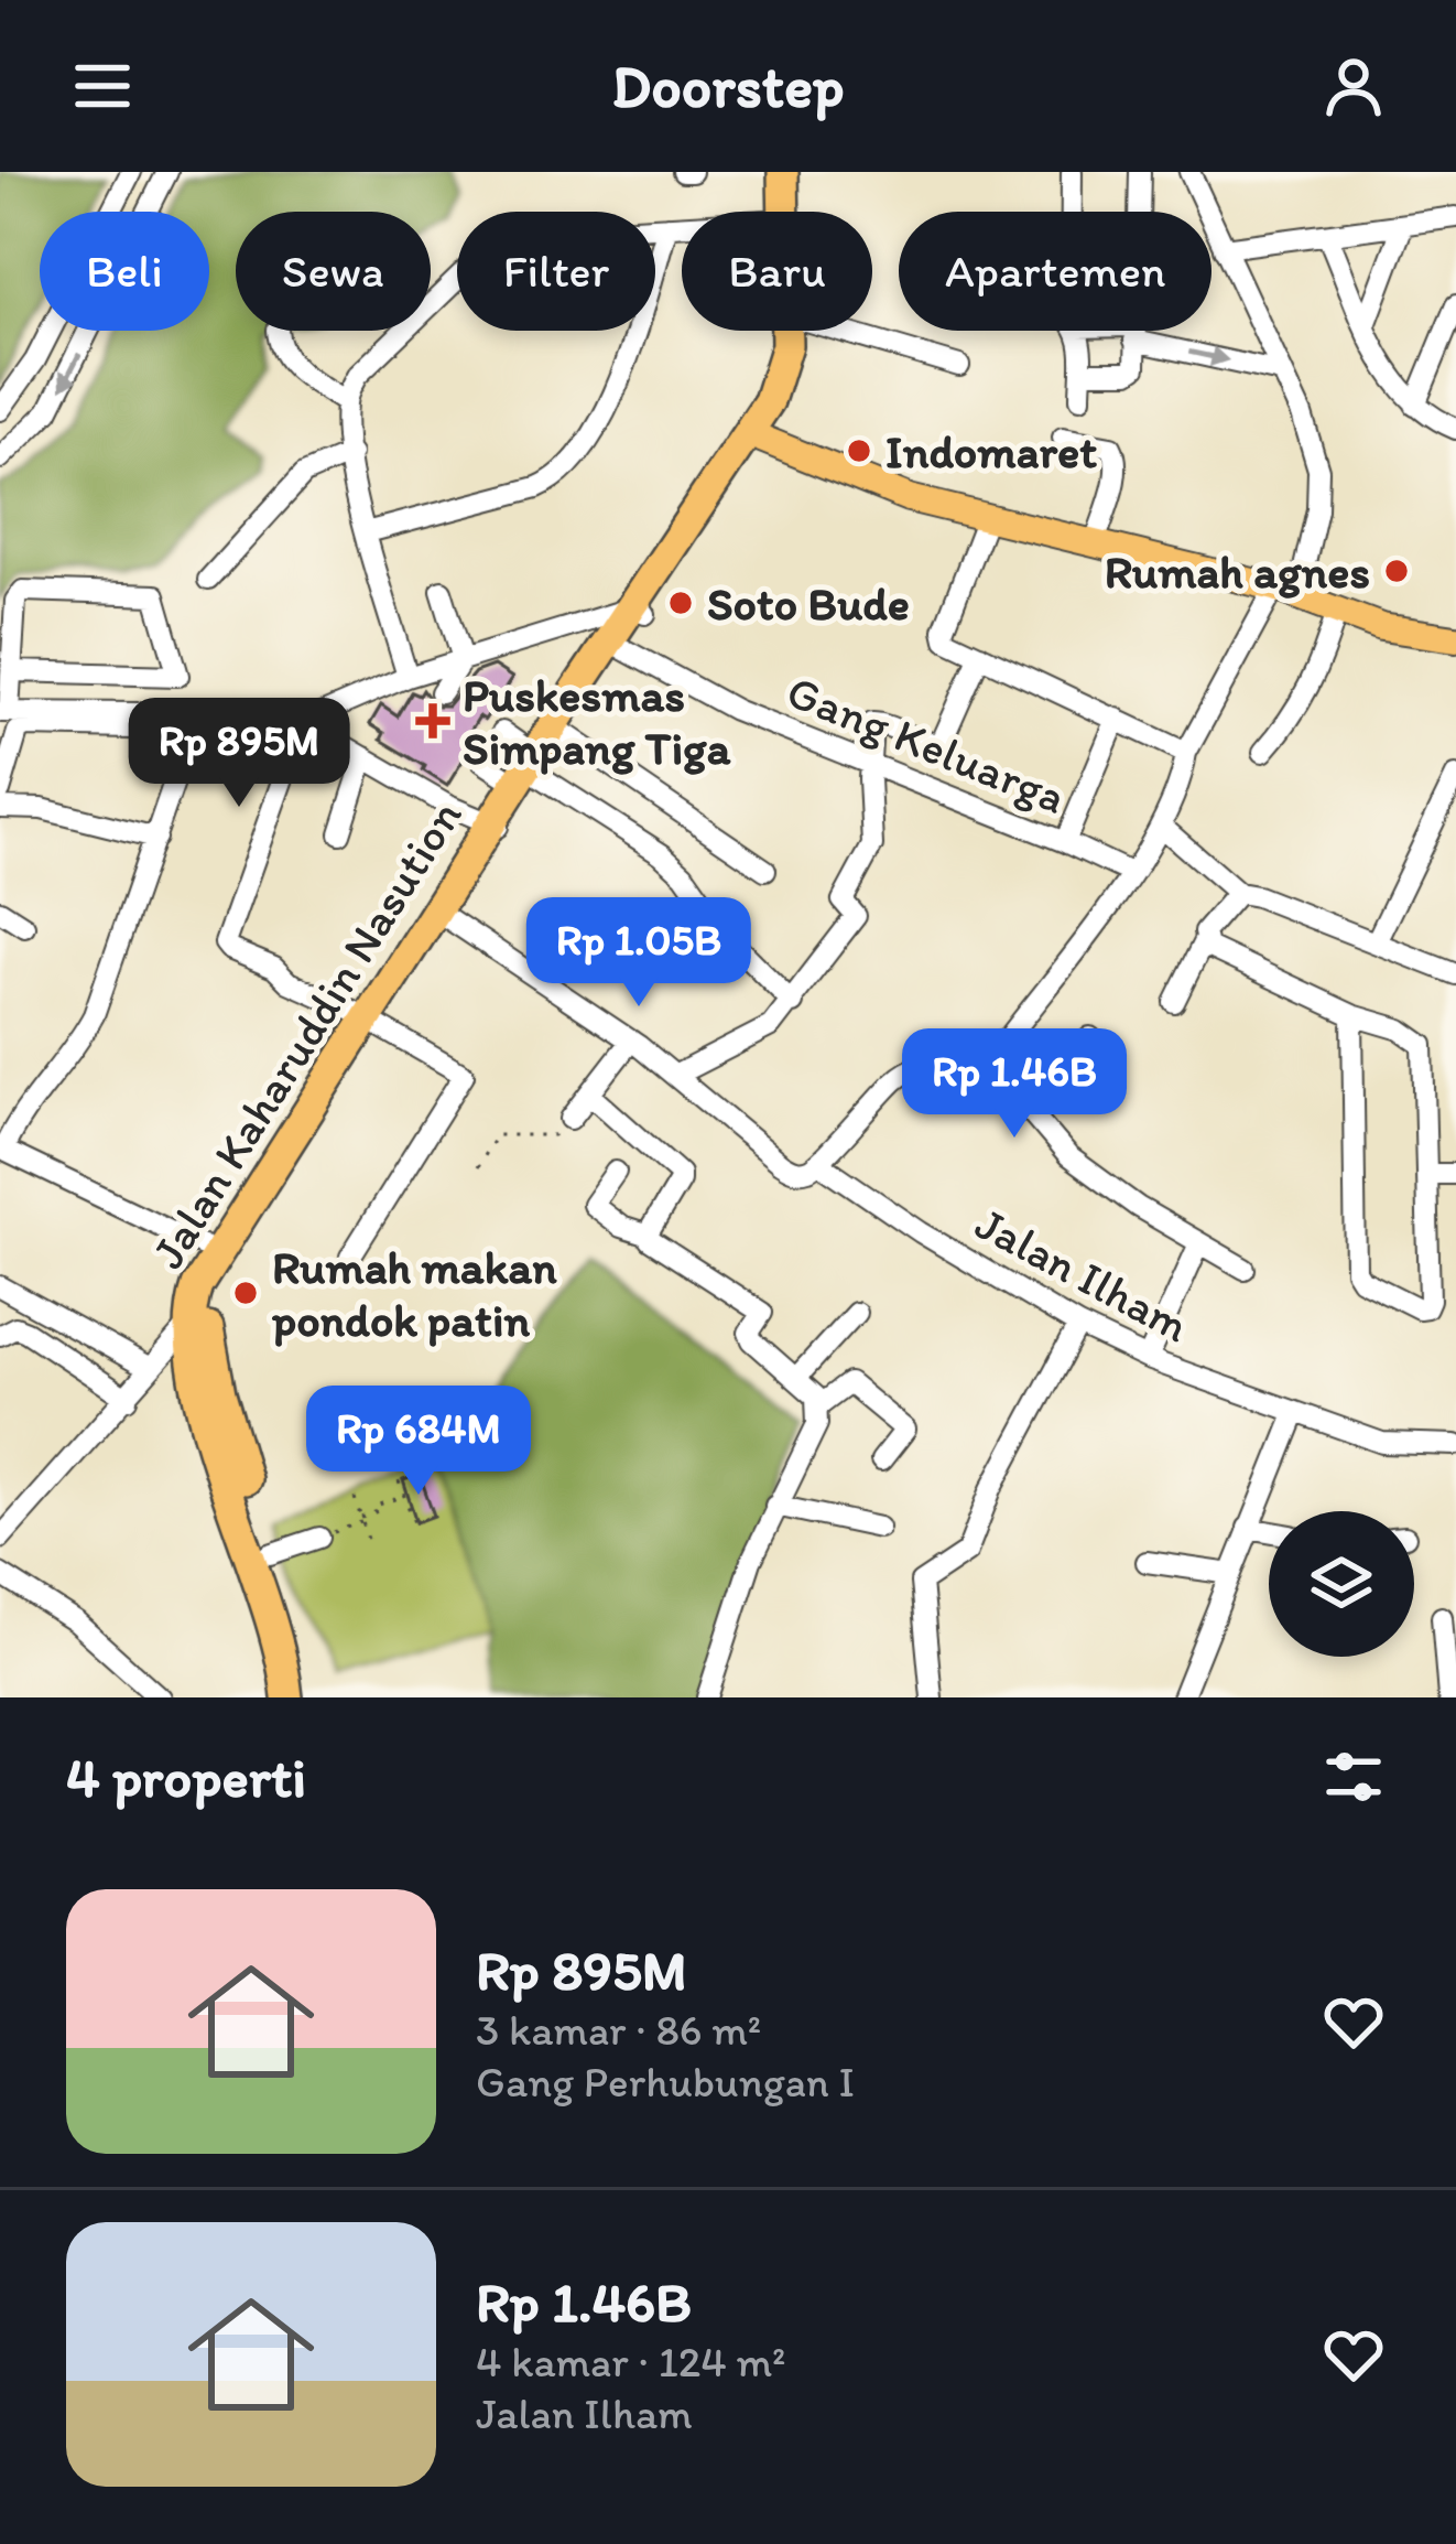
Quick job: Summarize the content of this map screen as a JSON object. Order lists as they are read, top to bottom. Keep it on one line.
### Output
{"streets":{"highway":["Jalan Kaharuddin Nasution"],"street":["Gang Keluarga","Jalan Ilham"]},"crossings":[["Gang Keluarga","Jalan Kaharuddin Nasution"],["Jalan Kaharuddin Nasution","Jalan Ilham"]],"places":{"other":["Indomaret","Rumah agnes","Soto Bude","Rumah makan pondok patin"],"health":["Puskesmas Simpang Tiga"]},"page":{"header":"Doorstep","chip":["Beli","Sewa","Filter","Baru","Apartemen"],"price":["Rp 895M","Rp 1.05B","Rp 1.46B","Rp 684M"],"heading":"4 properti","list":[{"name":"Rp 895M","note":"3 kamar · 86 m² · Gang Perhubungan I"},{"name":"Rp 1.46B","note":"4 kamar · 124 m² · Jalan Ilham"}]}}
